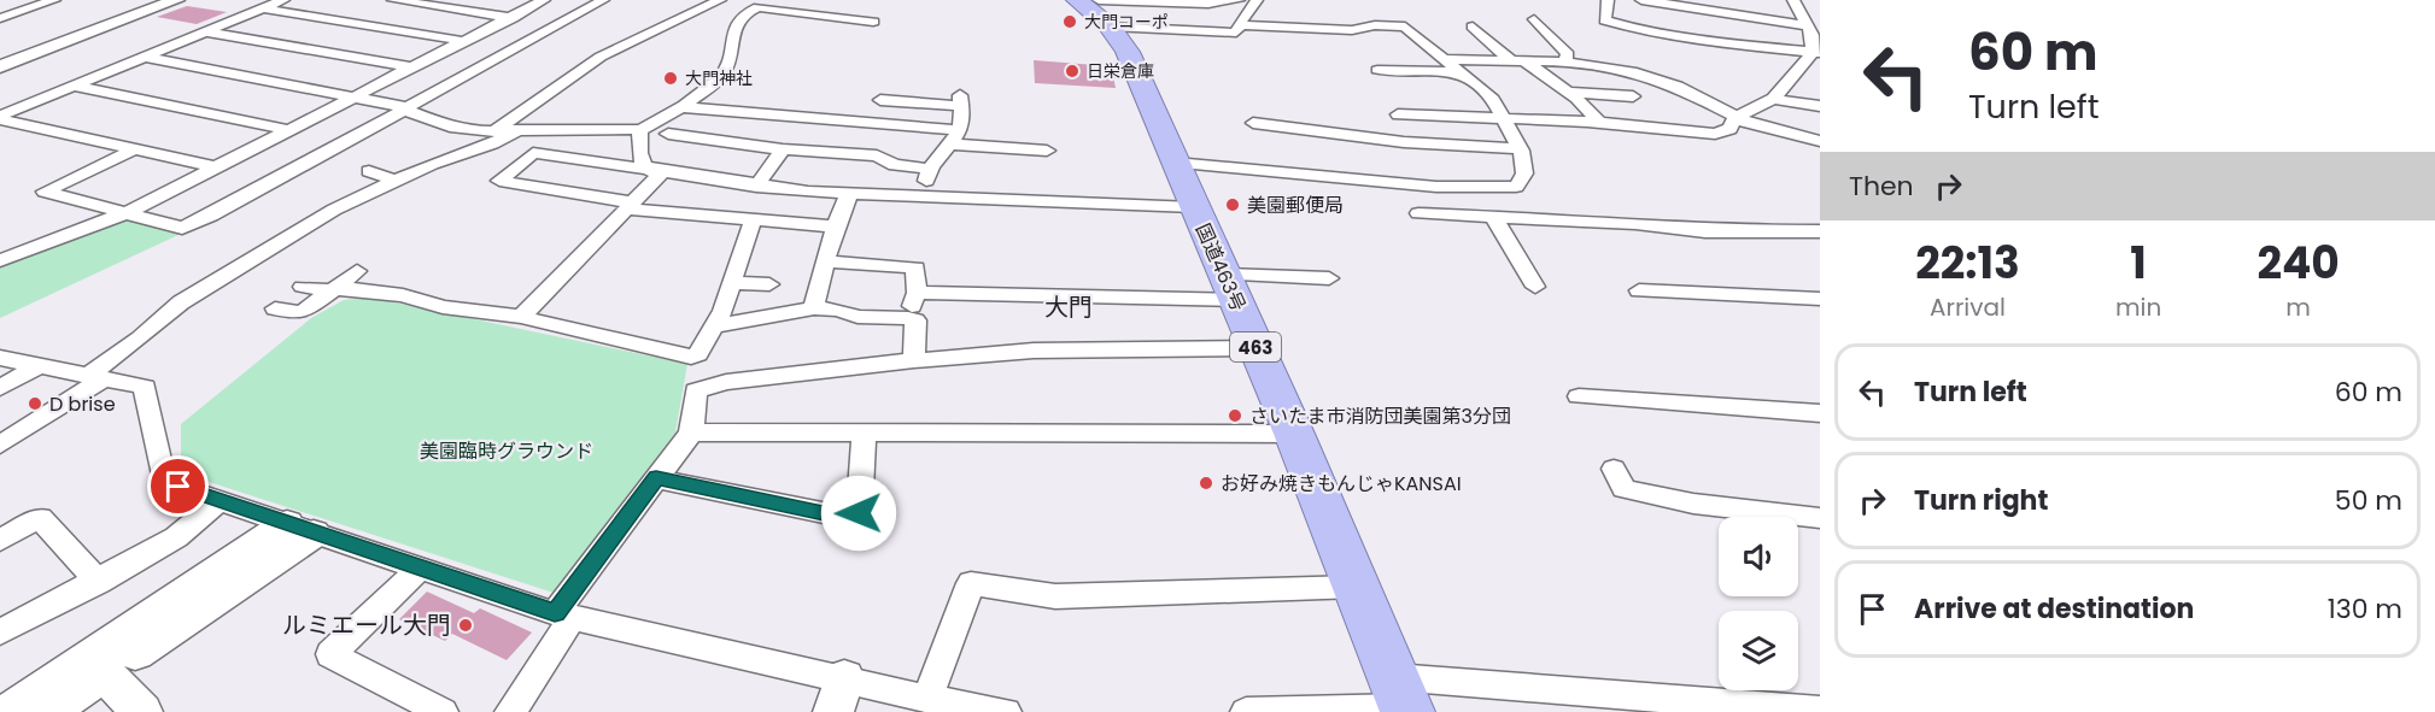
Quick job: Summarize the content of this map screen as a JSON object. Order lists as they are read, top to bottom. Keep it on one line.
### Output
{"streets":{"highway":["国道463号","463"]},"districts":["大門"],"parks":["美園臨時グラウンド"],"places":["大門コーポ","日栄倉庫","大門神社","美園郵便局","D brise","さいたま市消防団美園第3分団","お好み焼きもんじゃKANSAI","ルミエール大門"],"page":{"turn":["60 m","Turn left"],"then":"Then","eta":["22:13","Arrival","1","min","240","m"],"list":[{"name":"Turn left","value":"60 m"},{"name":"Turn right","value":"50 m"},{"name":"Arrive at destination","value":"130 m"}]}}
